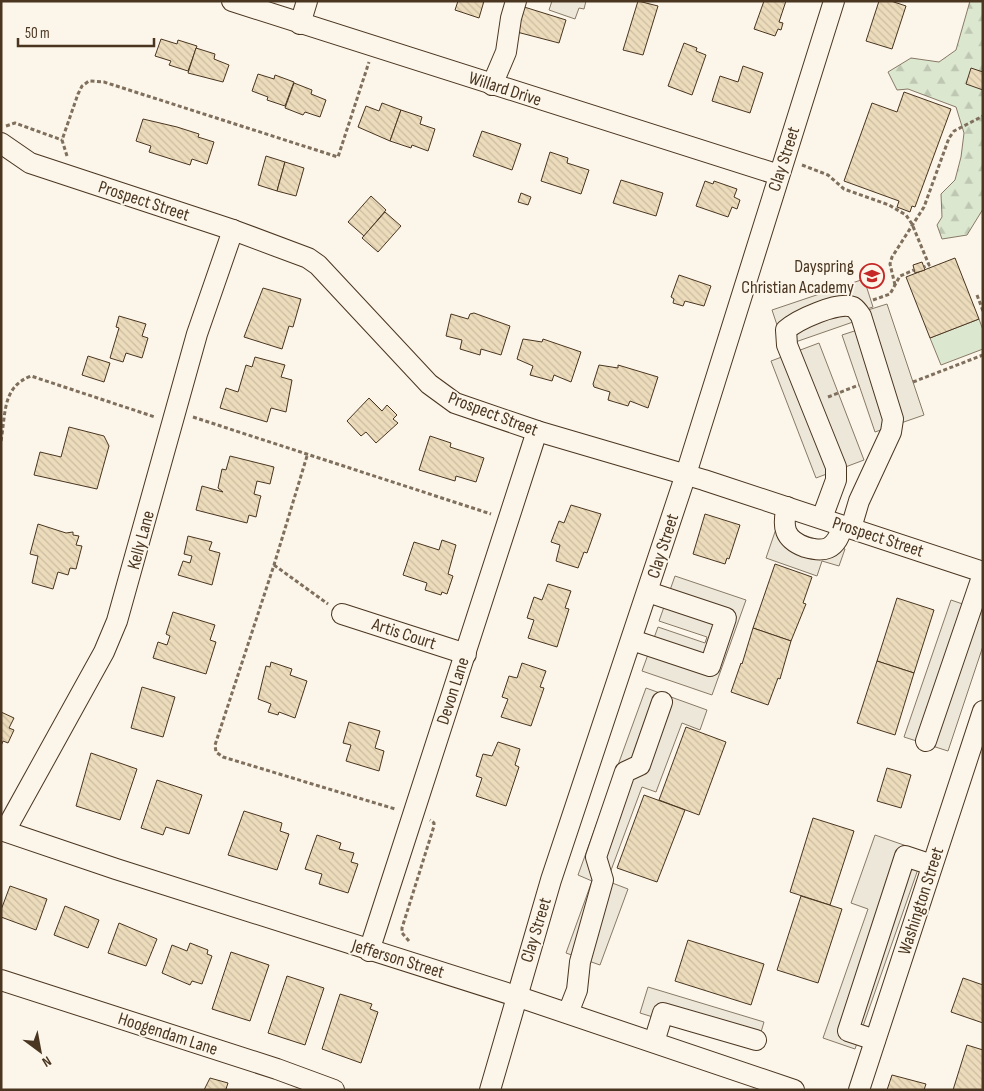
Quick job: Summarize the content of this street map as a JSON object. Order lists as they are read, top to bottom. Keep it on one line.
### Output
{"streets":{"street":["Willard Drive","Clay Street","Prospect Street","Kelly Lane","Artis Court","Devon Lane","Washington Street","Jefferson Street","Hoogendam Lane"]},"crossings":[["Willard Drive","Clay Street"],["Clay Street","Prospect Street"],["Clay Street","Jefferson Street"],["Prospect Street","Kelly Lane"],["Prospect Street","Devon Lane"],["Kelly Lane","Jefferson Street"],["Artis Court","Devon Lane"],["Devon Lane","Jefferson Street"]],"places":{"school or university":["Dayspring Christian Academy"]},"scale_bar":"50 m","north":"bottom right"}
